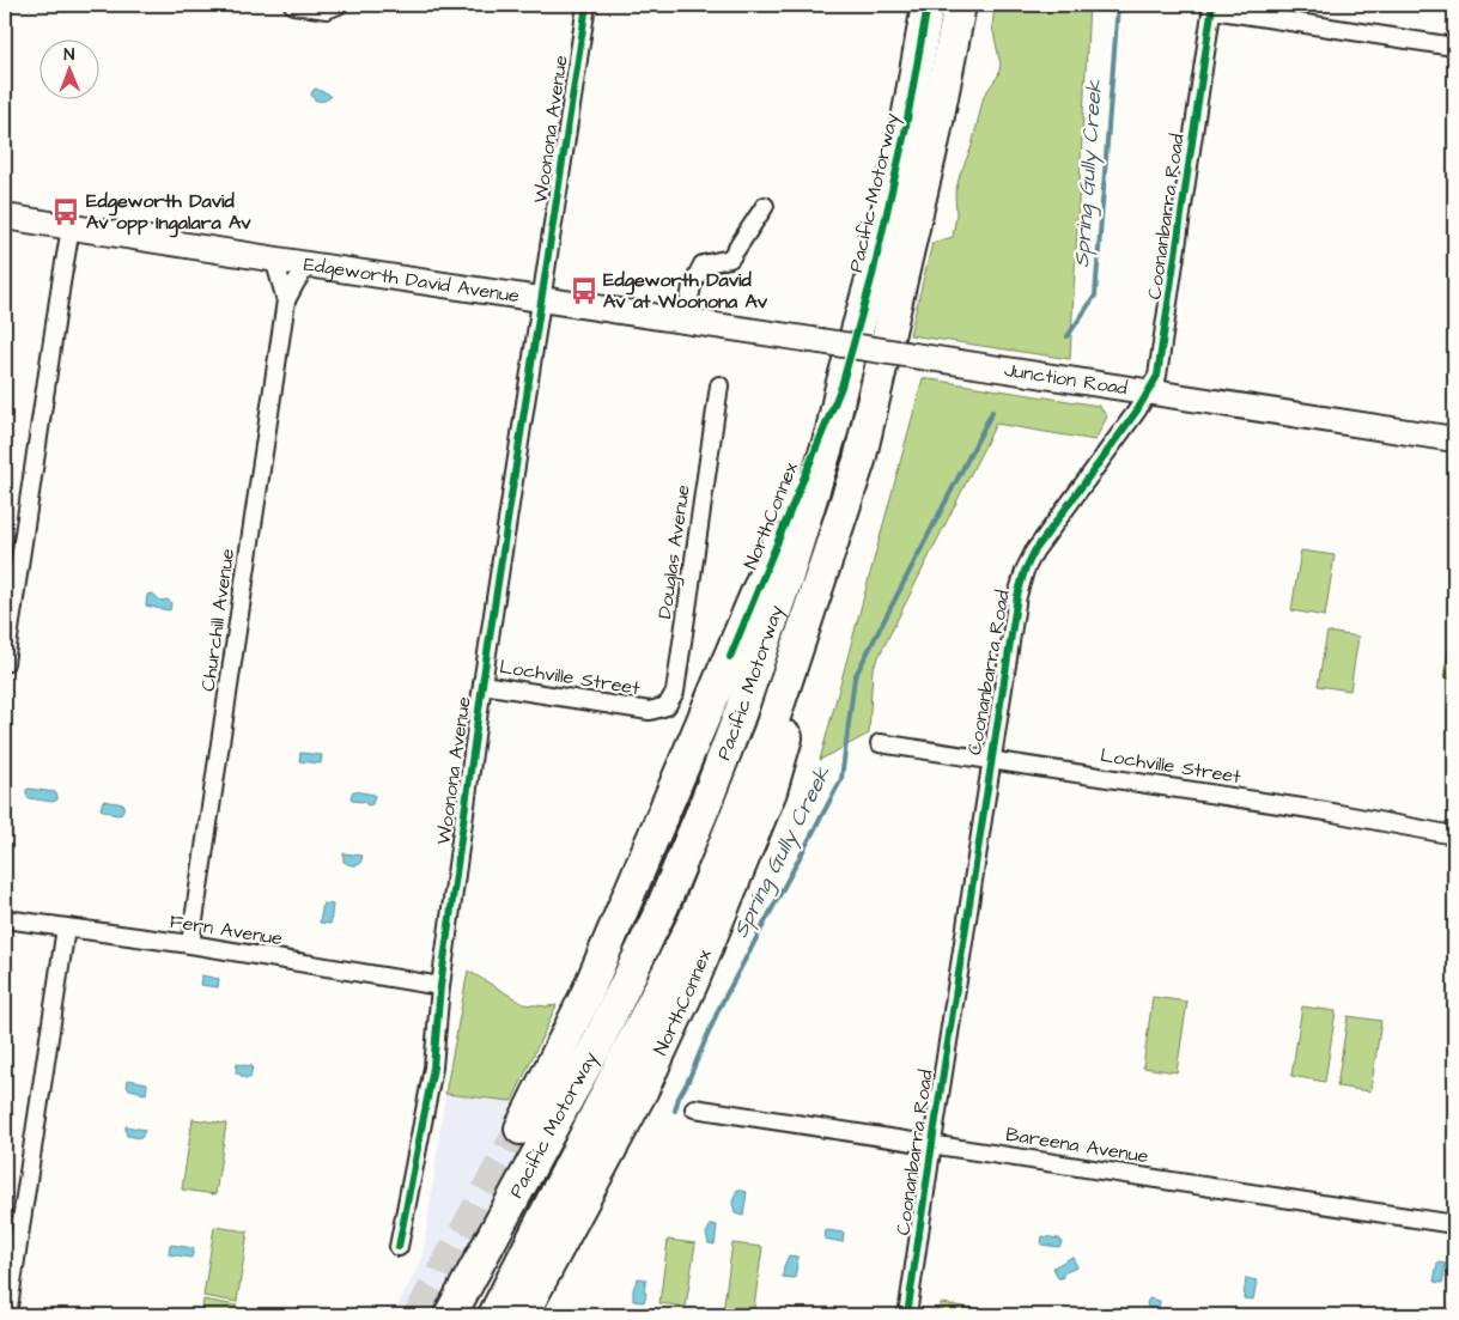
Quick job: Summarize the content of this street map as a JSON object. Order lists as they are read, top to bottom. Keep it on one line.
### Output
{"streets":{"highway":["Pacific Motorway","NorthConnex"],"main road":["Edgeworth David Avenue","Junction Road"],"street":["Woonona Avenue","Coonanbarra Road","Douglas Avenue","Churchill Avenue","Lochville Street","Fern Avenue","Bareena Avenue"]},"crossings":[["Woonona Avenue","Edgeworth David Avenue"],["Woonona Avenue","Lochville Street"],["Woonona Avenue","Fern Avenue"],["Pacific Motorway","NorthConnex"],["Coonanbarra Road","Junction Road"],["Coonanbarra Road","Lochville Street"],["Coonanbarra Road","Bareena Avenue"],["Edgeworth David Avenue","Junction Road"],["Edgeworth David Avenue","Churchill Avenue"],["Douglas Avenue","Lochville Street"],["Churchill Avenue","Fern Avenue"]],"water":["Spring Gully Creek"],"places":{"bus stop":["Edgeworth David Av opp Ingalara Av","Edgeworth David Av at Woonona Av"]},"north":"top"}
